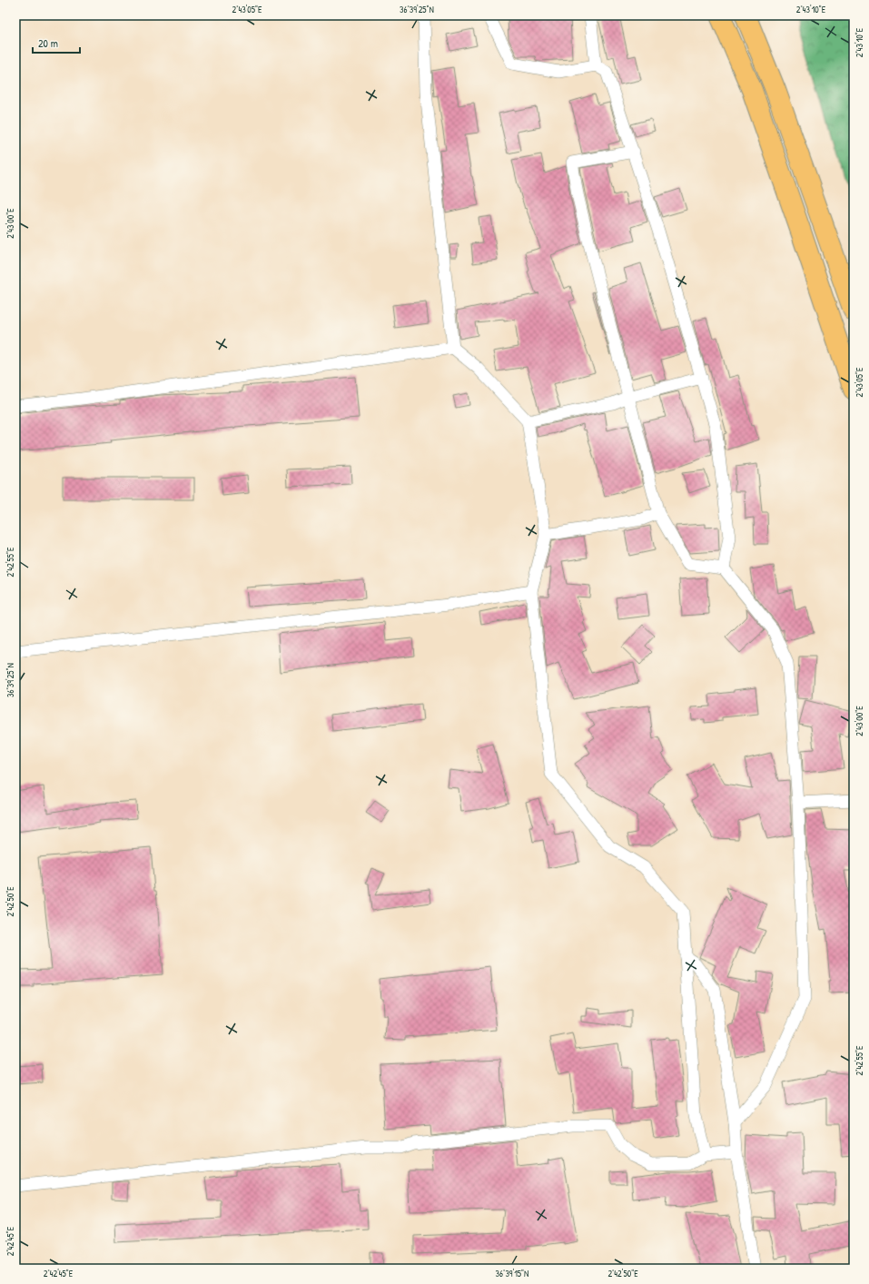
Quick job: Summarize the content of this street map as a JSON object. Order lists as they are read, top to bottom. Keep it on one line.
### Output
{"scale_bar":"20 m","coordinates":["2°43'05\"E","36°39'25\"N","2°43'10\"E","2°43'00\"E","2°42'55\"E","2°42'50\"E","2°42'45\"E","36°39'15\"N"]}
